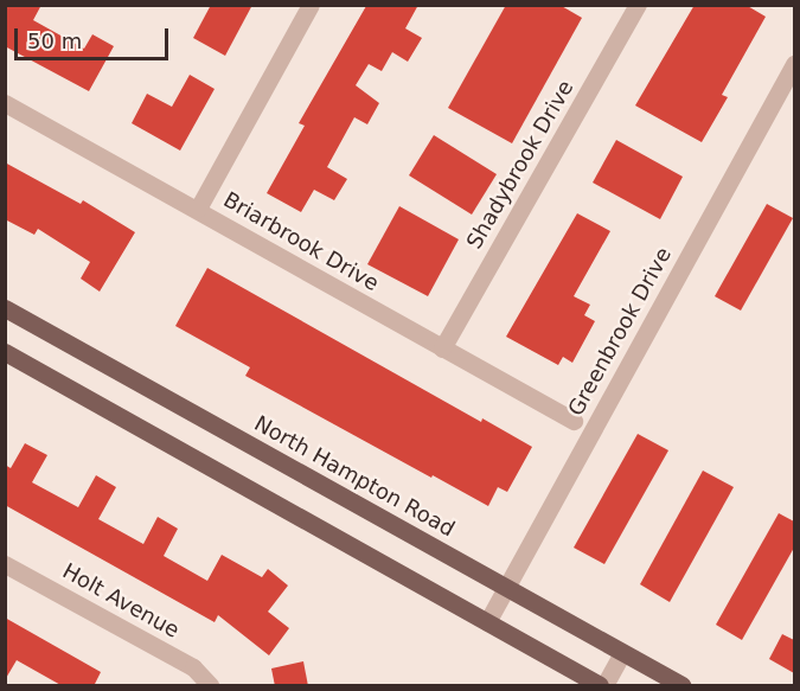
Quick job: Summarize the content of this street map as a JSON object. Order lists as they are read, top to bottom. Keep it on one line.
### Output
{"streets":{"main road":["North Hampton Road"],"street":["Shadybrook Drive","Briarbrook Drive","Greenbrook Drive","Holt Avenue"]},"crossings":[["Shadybrook Drive","Briarbrook Drive"],["Greenbrook Drive","North Hampton Road"]],"scale_bar":"50 m"}
